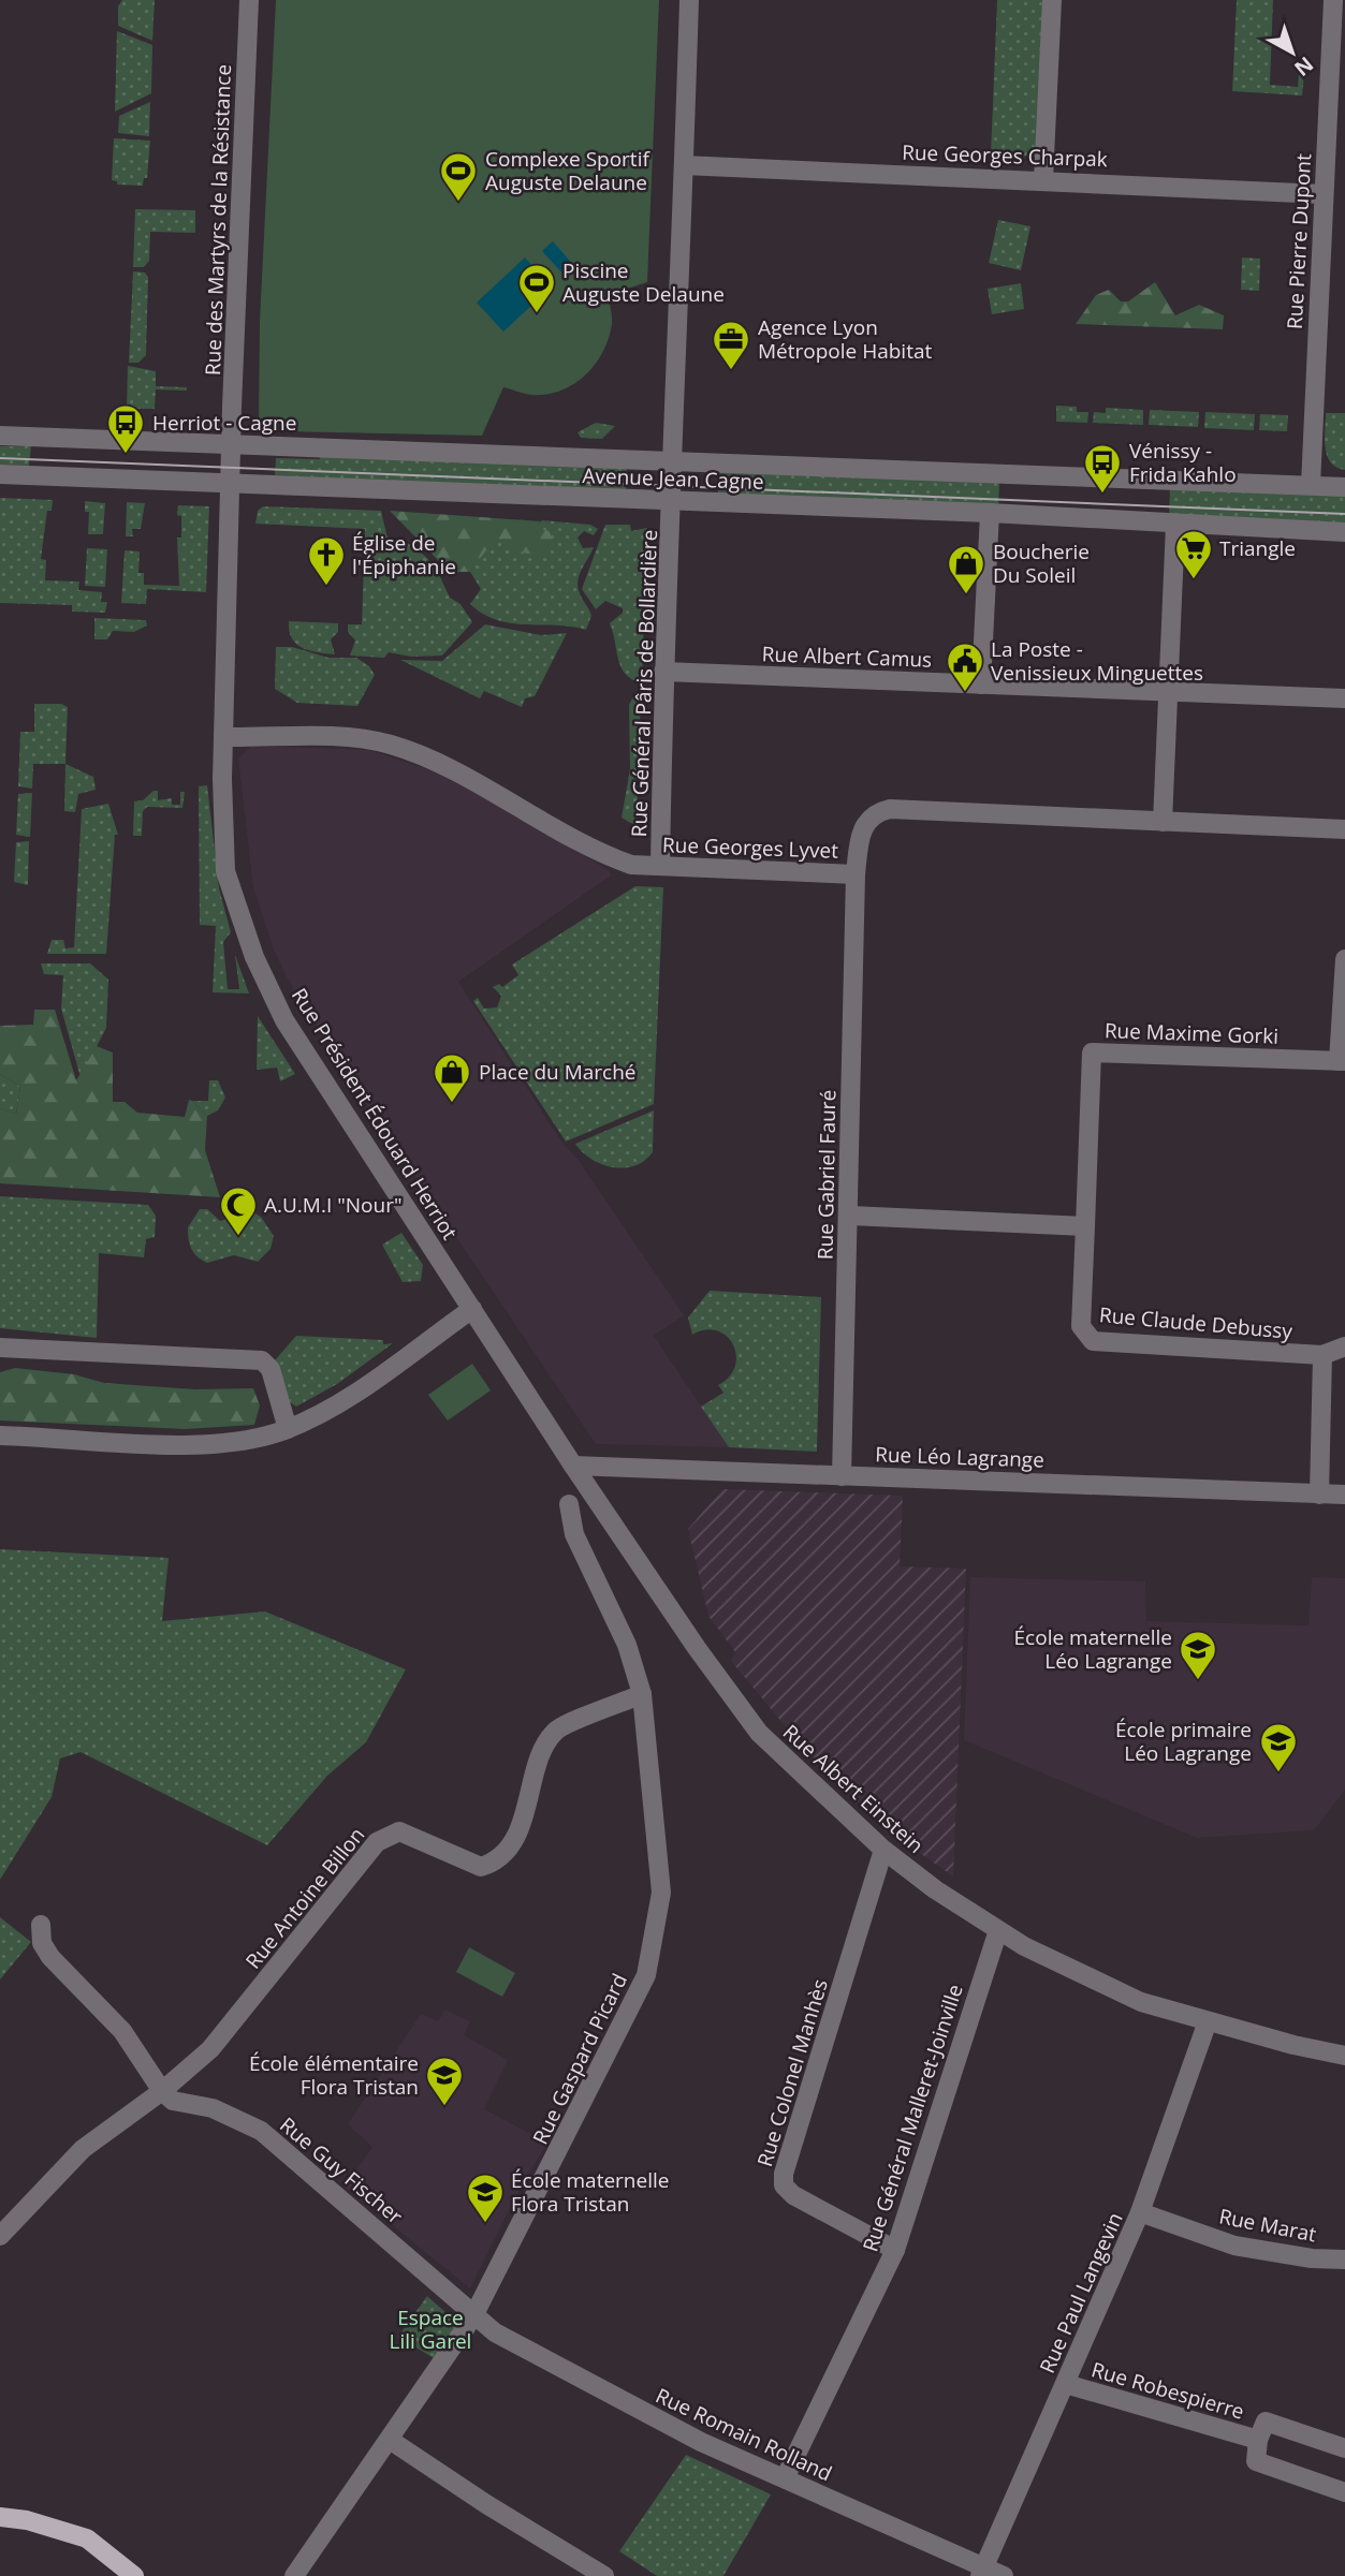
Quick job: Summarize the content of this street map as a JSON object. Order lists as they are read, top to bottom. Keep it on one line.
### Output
{"streets":{"street":["Rue Georges Charpak","Rue des Martyrs de la Résistance","Rue Pierre Dupont","Avenue Jean Cagne","Rue Albert Camus","Rue Général Pâris de Bollardière","Rue Georges Lyvet","Rue Maxime Gorki","Rue Président Édouard Herriot","Rue Gabriel Fauré","Rue Claude Debussy","Rue Léo Lagrange","Rue Albert Einstein","Rue Antoine Billon","Rue Gaspard Picard","Rue Colonel Manhès","Rue Général Malleret-Joinville","Rue Guy Fischer","Rue Marat","Rue Paul Langevin","Rue Robespierre","Rue Romain Rolland"]},"crossings":[["Rue Georges Charpak","Rue Pierre Dupont"],["Rue Georges Charpak","Rue Général Pâris de Bollardière"],["Rue des Martyrs de la Résistance","Avenue Jean Cagne"],["Rue des Martyrs de la Résistance","Rue Président Édouard Herriot"],["Rue Pierre Dupont","Avenue Jean Cagne"],["Avenue Jean Cagne","Rue Général Pâris de Bollardière"],["Avenue Jean Cagne","Rue Président Édouard Herriot"],["Rue Albert Camus","Rue Général Pâris de Bollardière"],["Rue Général Pâris de Bollardière","Rue Georges Lyvet"],["Rue Georges Lyvet","Rue Président Édouard Herriot"],["Rue Georges Lyvet","Rue Gabriel Fauré"],["Rue Maxime Gorki","Rue Claude Debussy"],["Rue Président Édouard Herriot","Rue Léo Lagrange"],["Rue Président Édouard Herriot","Rue Albert Einstein"],["Rue Gabriel Fauré","Rue Léo Lagrange"],["Rue Léo Lagrange","Rue Albert Einstein"],["Rue Albert Einstein","Rue Colonel Manhès"],["Rue Albert Einstein","Rue Général Malleret-Joinville"],["Rue Albert Einstein","Rue Paul Langevin"],["Rue Antoine Billon","Rue Gaspard Picard"],["Rue Antoine Billon","Rue Guy Fischer"],["Rue Gaspard Picard","Rue Guy Fischer"],["Rue Gaspard Picard","Rue Romain Rolland"],["Rue Colonel Manhès","Rue Général Malleret-Joinville"],["Rue Général Malleret-Joinville","Rue Romain Rolland"],["Rue Guy Fischer","Rue Romain Rolland"],["Rue Marat","Rue Paul Langevin"],["Rue Paul Langevin","Rue Robespierre"],["Rue Paul Langevin","Rue Romain Rolland"]],"parks":["Espace Lili Garel"],"places":{"sports":["Complexe Sportif Auguste Delaune","Piscine Auguste Delaune"],"office":["Agence Lyon Métropole Habitat"],"bus stop":["Herriot - Cagne","Vénissy - Frida Kahlo"],"supermarket":["Triangle"],"church":["Église de l'Épiphanie"],"shop":["Boucherie Du Soleil","Place du Marché"],"public building":["La Poste - Venissieux Minguettes"],"mosque":["A.U.M.I \"Nour\""],"school or university":["École maternelle Léo Lagrange","École primaire Léo Lagrange","École élémentaire Flora Tristan","École maternelle Flora Tristan"]},"north":"bottom right"}
